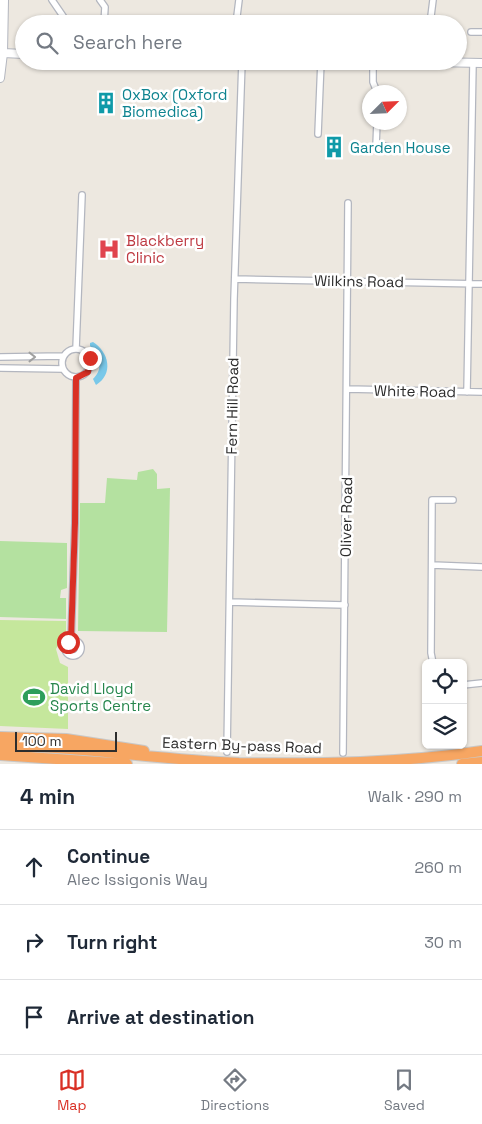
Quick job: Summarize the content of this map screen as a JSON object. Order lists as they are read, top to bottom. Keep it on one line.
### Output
{"streets":{"highway":["Eastern By-pass Road"],"street":["Wilkins Road","White Road","Fern Hill Road","Oliver Road"]},"crossings":[["Wilkins Road","Fern Hill Road"],["Wilkins Road","Oliver Road"],["White Road","Oliver Road"]],"places":{"building":["OxBox (Oxford Biomedica)","Garden House"],"hospital":["Blackberry Clinic"],"sports":["David Lloyd Sports Centre"]},"scale_bar":"100 m","north":"top right","page":{"search":"Search here","scale":"100 m","heading":["4 min","Walk · 290 m"],"list":[["Continue","Alec Issigonis Way","260 m"],["Turn right","30 m"],"Arrive at destination"],"nav":["Map","Directions","Saved"]}}
